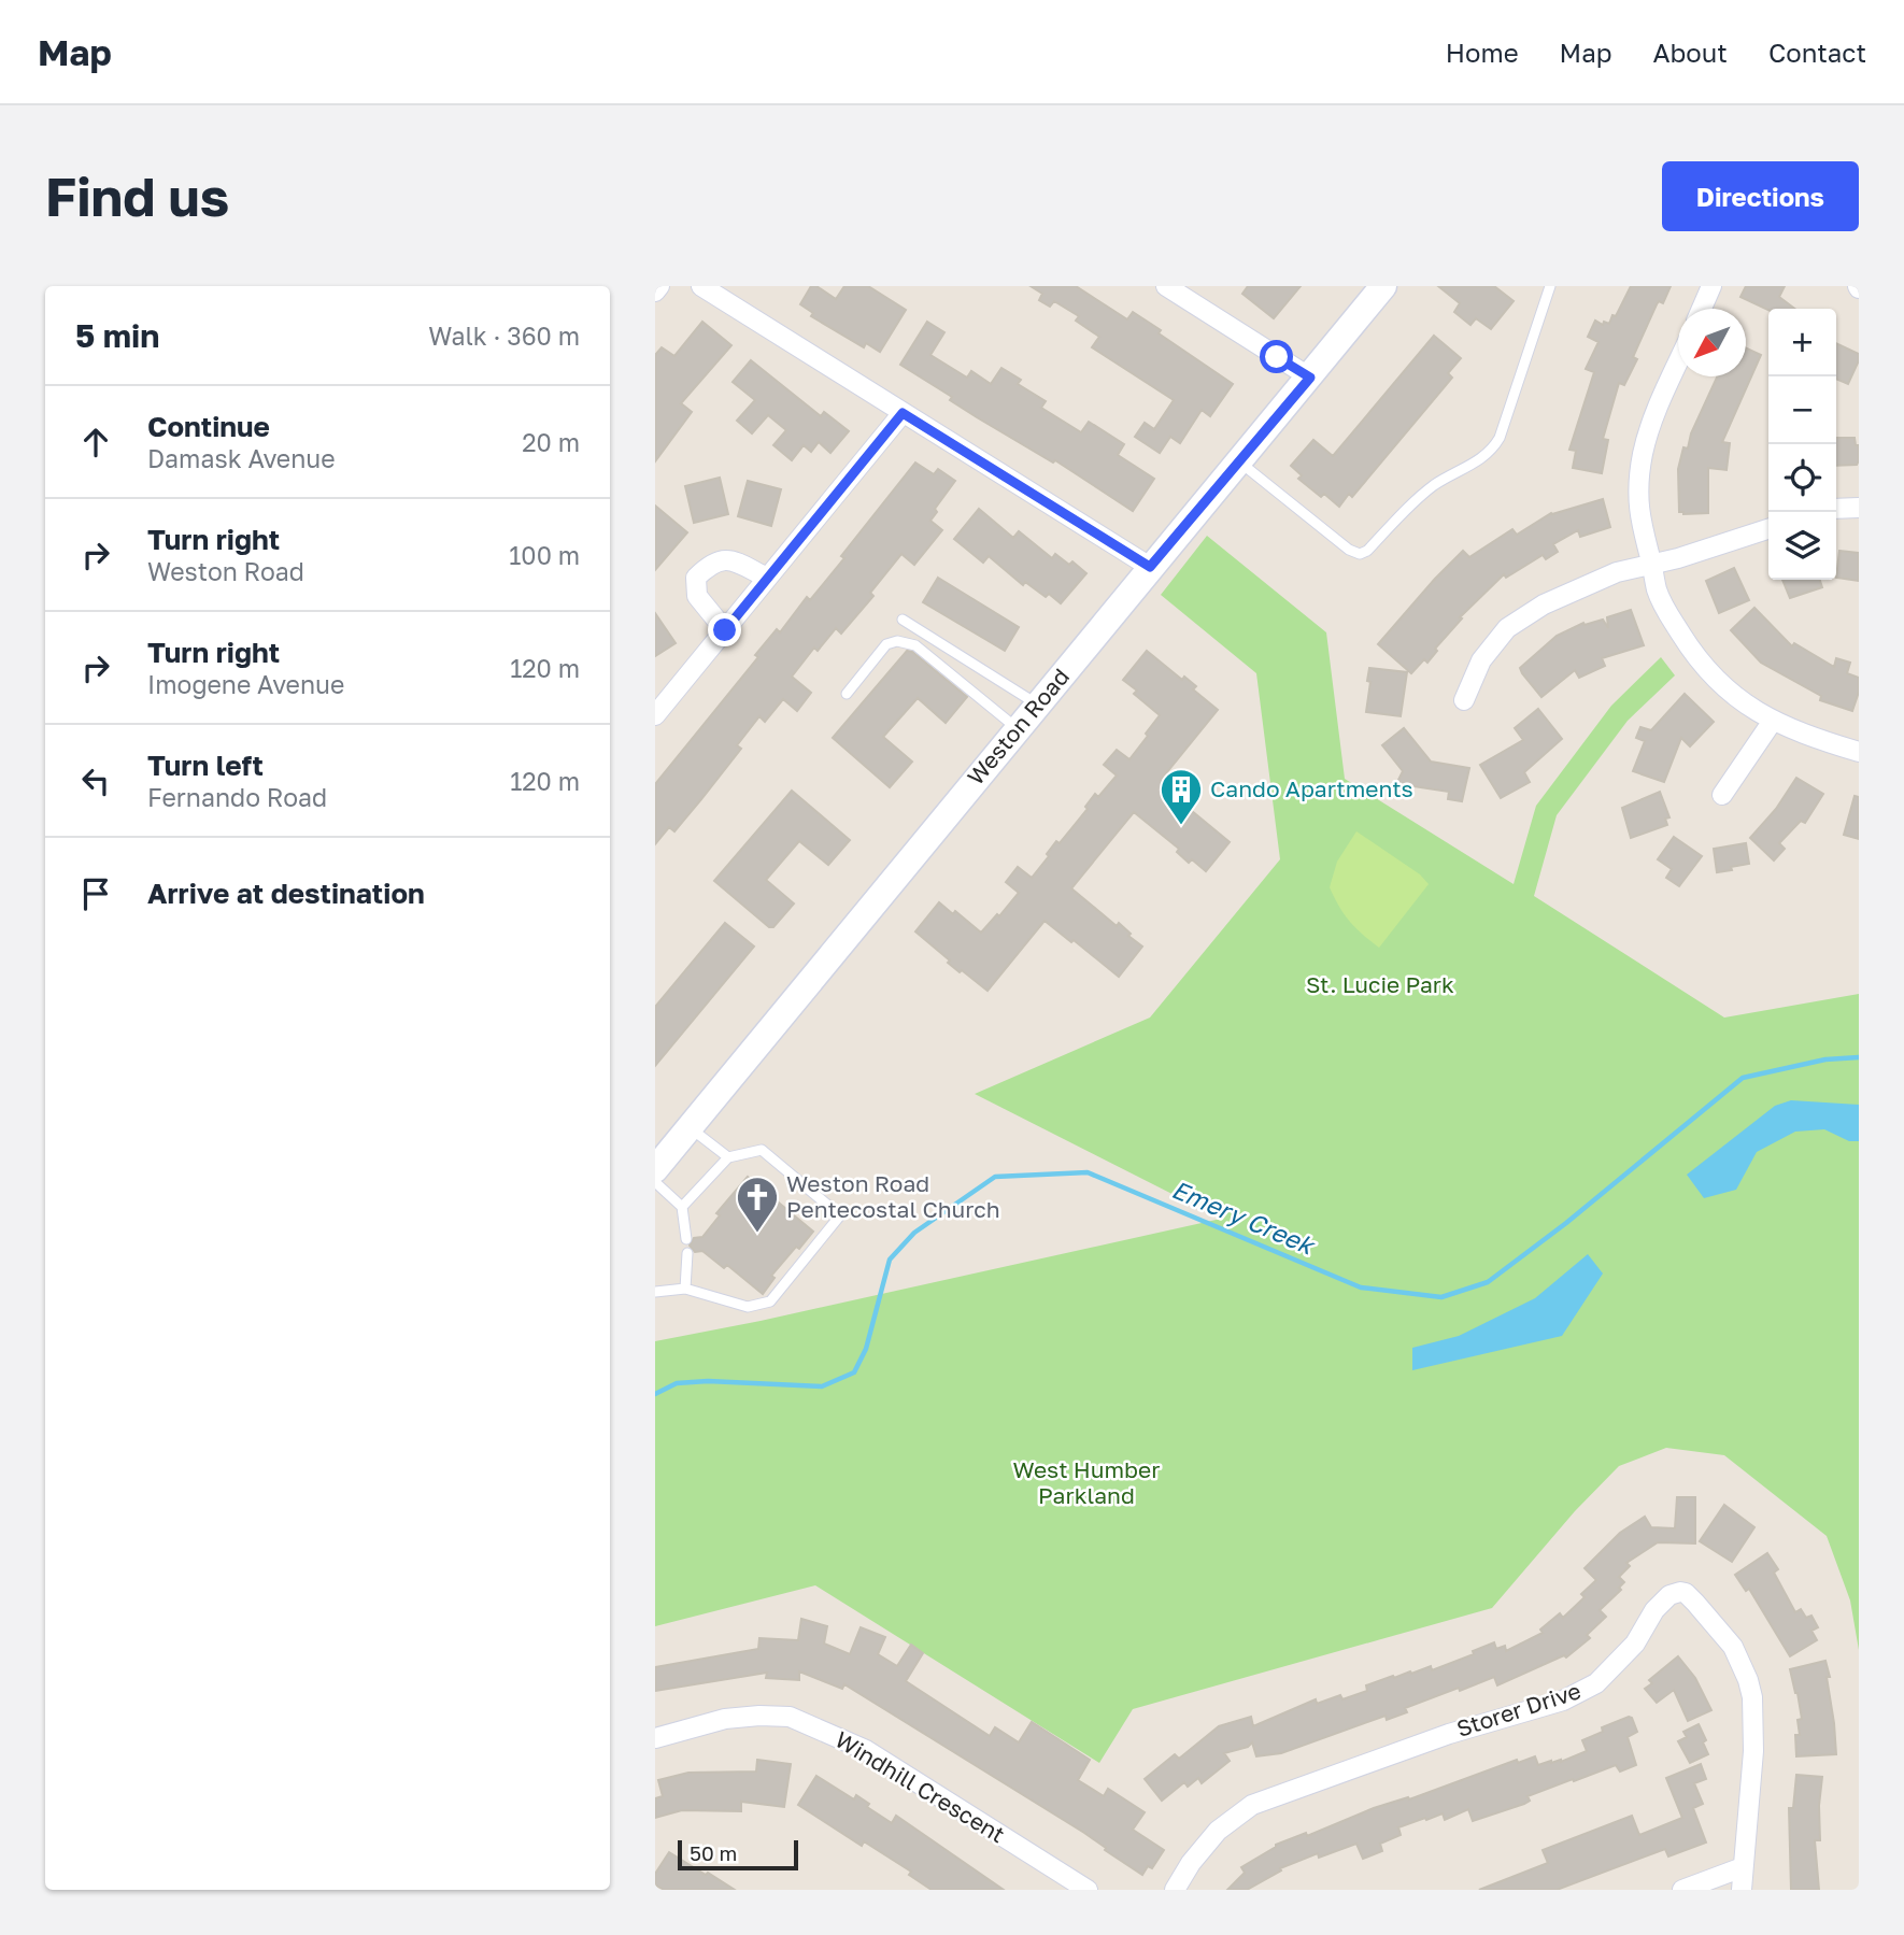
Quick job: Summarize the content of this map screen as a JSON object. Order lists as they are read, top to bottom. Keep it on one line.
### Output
{"streets":{"main road":["Weston Road"],"street":["Storer Drive","Windhill Crescent"]},"water":["Emery Creek"],"parks":["St. Lucie Park","West Humber Parkland"],"places":{"building":["Cando Apartments"],"church":["Weston Road Pentecostal Church"]},"scale_bar":"50 m","north":"bottom left","page":{"header":"Map","nav":["Home","Map","About","Contact"],"buttons":"Directions","title":"Find us","heading":["5 min","Walk · 360 m"],"map_buttons":["+","−"],"list":[["Continue","Damask Avenue","20 m"],["Turn right","Weston Road","100 m"],["Turn right","Imogene Avenue","120 m"],["Turn left","Fernando Road","120 m"],"Arrive at destination"],"scale":"50 m"}}
